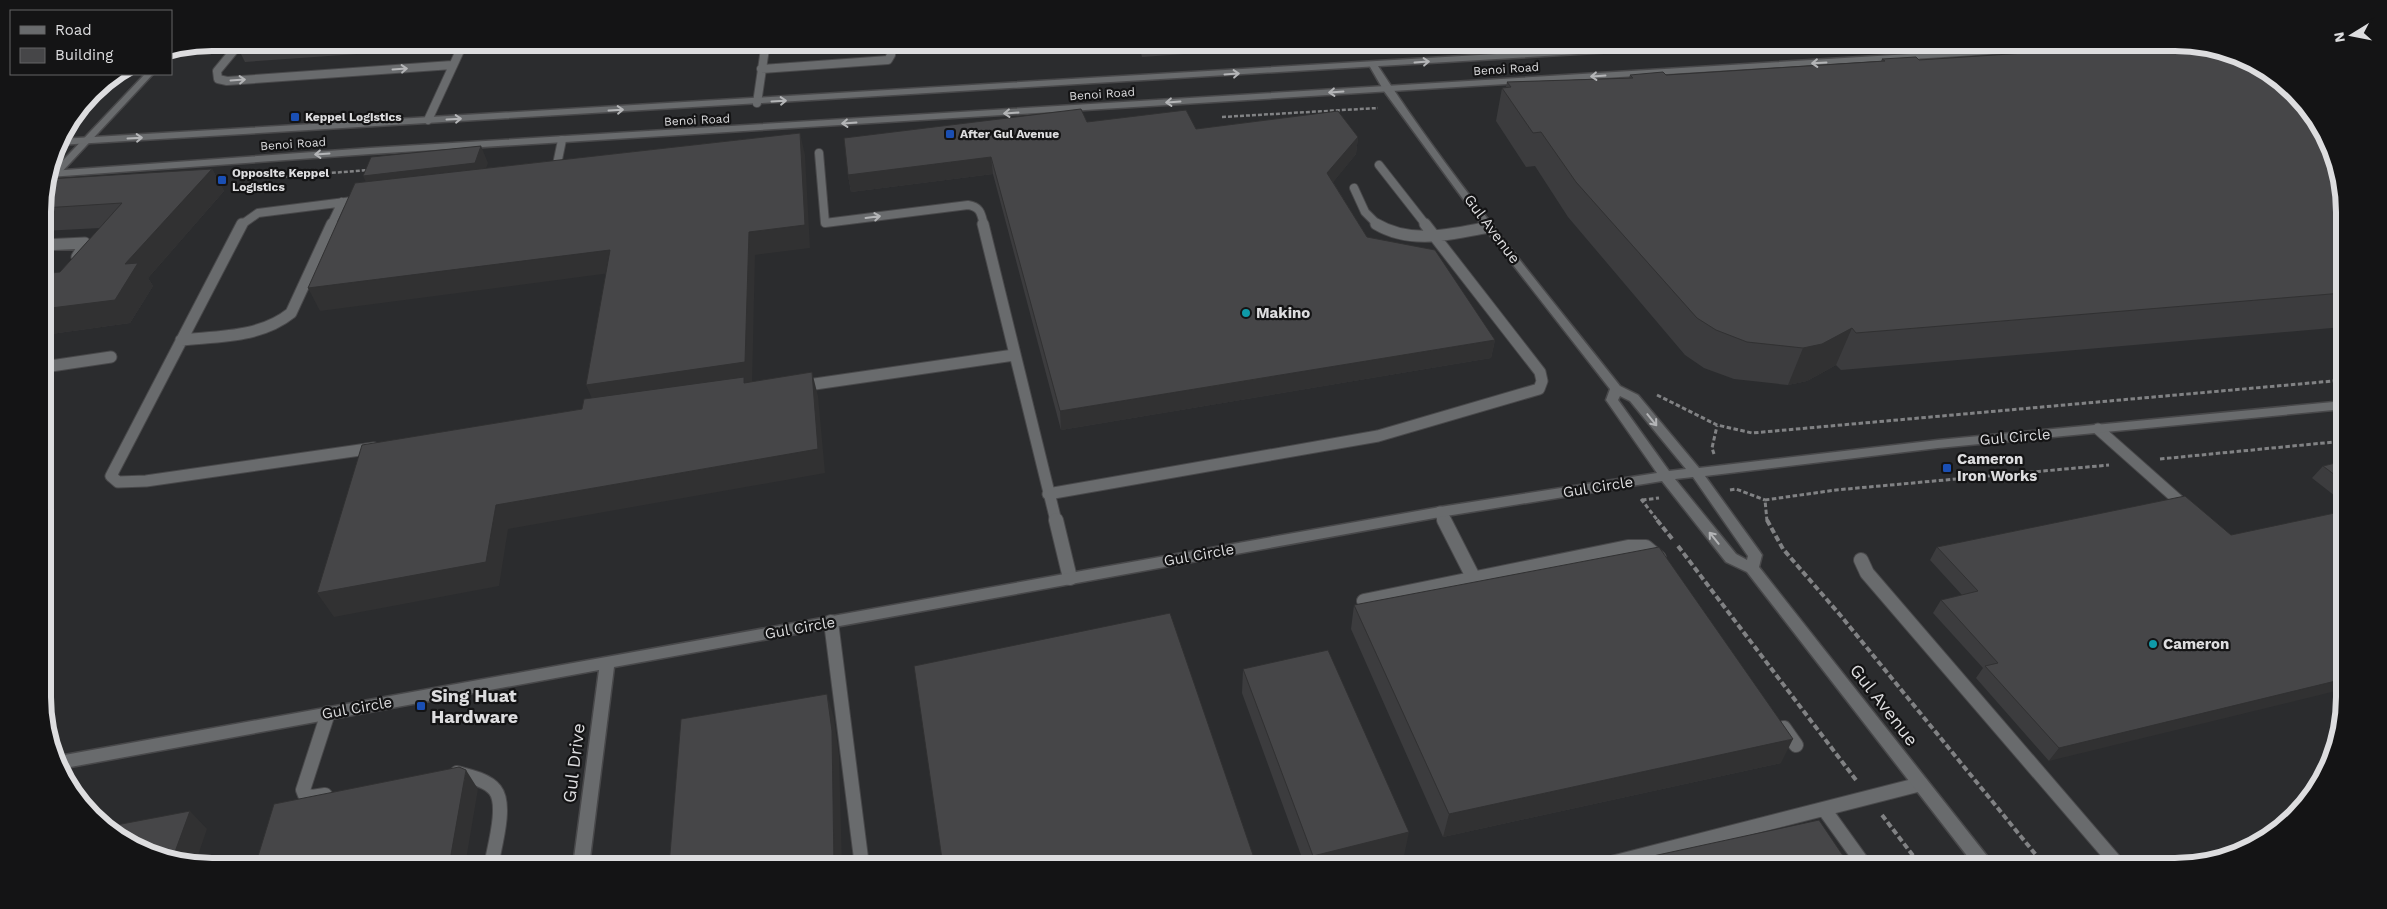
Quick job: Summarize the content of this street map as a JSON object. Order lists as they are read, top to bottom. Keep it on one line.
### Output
{"streets":{"main road":["Benoi Road","Gul Avenue","Gul Circle","Gul Drive"]},"crossings":[["Benoi Road","Gul Avenue"],["Gul Avenue","Gul Circle"],["Gul Circle","Gul Drive"]],"places":{"transit":["Keppel Logistics","After Gul Avenue","Opposite Keppel Logistics","Cameron Iron Works","Sing Huat Hardware"],"other":["Makino","Cameron"]},"legend":["Road","Building"],"north":"left"}
